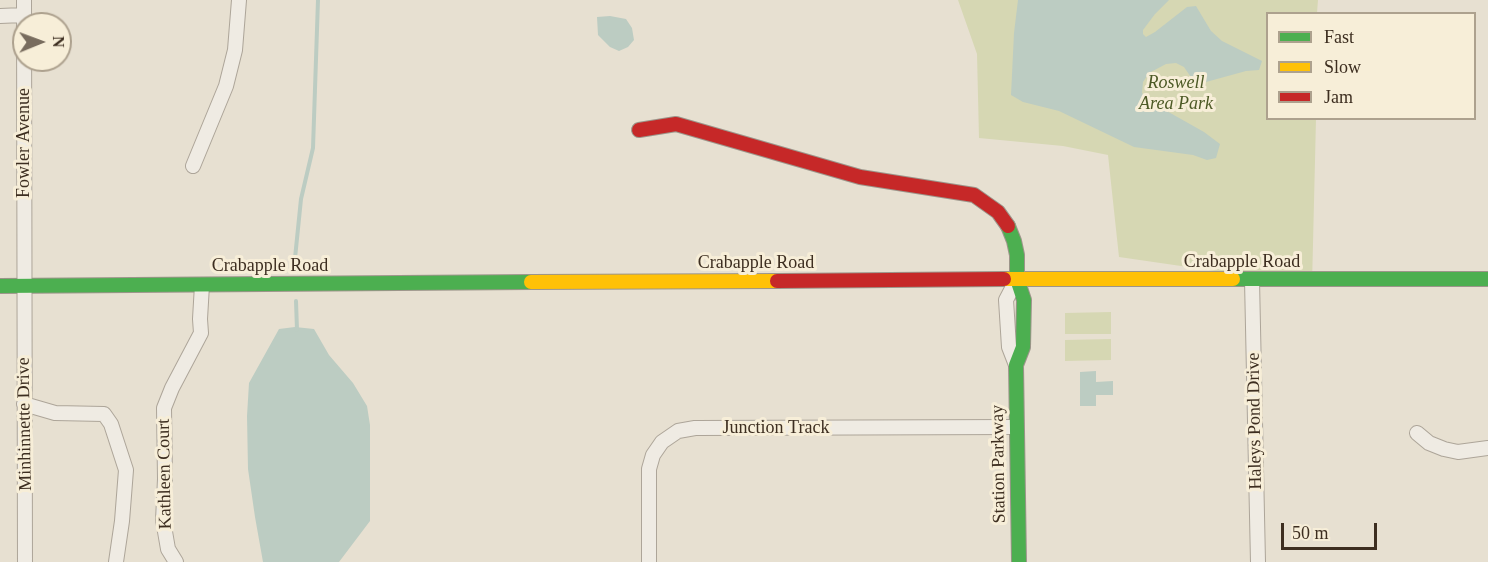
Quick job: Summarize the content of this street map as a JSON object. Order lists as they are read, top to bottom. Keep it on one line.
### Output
{"streets":{"street":["Fowler Avenue","Crabapple Road","Haleys Pond Drive","Minhinnette Drive","Junction Track","Station Parkway","Kathleen Court"]},"crossings":[["Fowler Avenue","Crabapple Road"],["Fowler Avenue","Minhinnette Drive"],["Crabapple Road","Haleys Pond Drive"],["Crabapple Road","Minhinnette Drive"],["Crabapple Road","Station Parkway"],["Crabapple Road","Kathleen Court"],["Junction Track","Station Parkway"]],"parks":["Roswell Area Park"],"legend":["Fast","Slow","Jam"],"scale_bar":"50 m","north":"right"}
